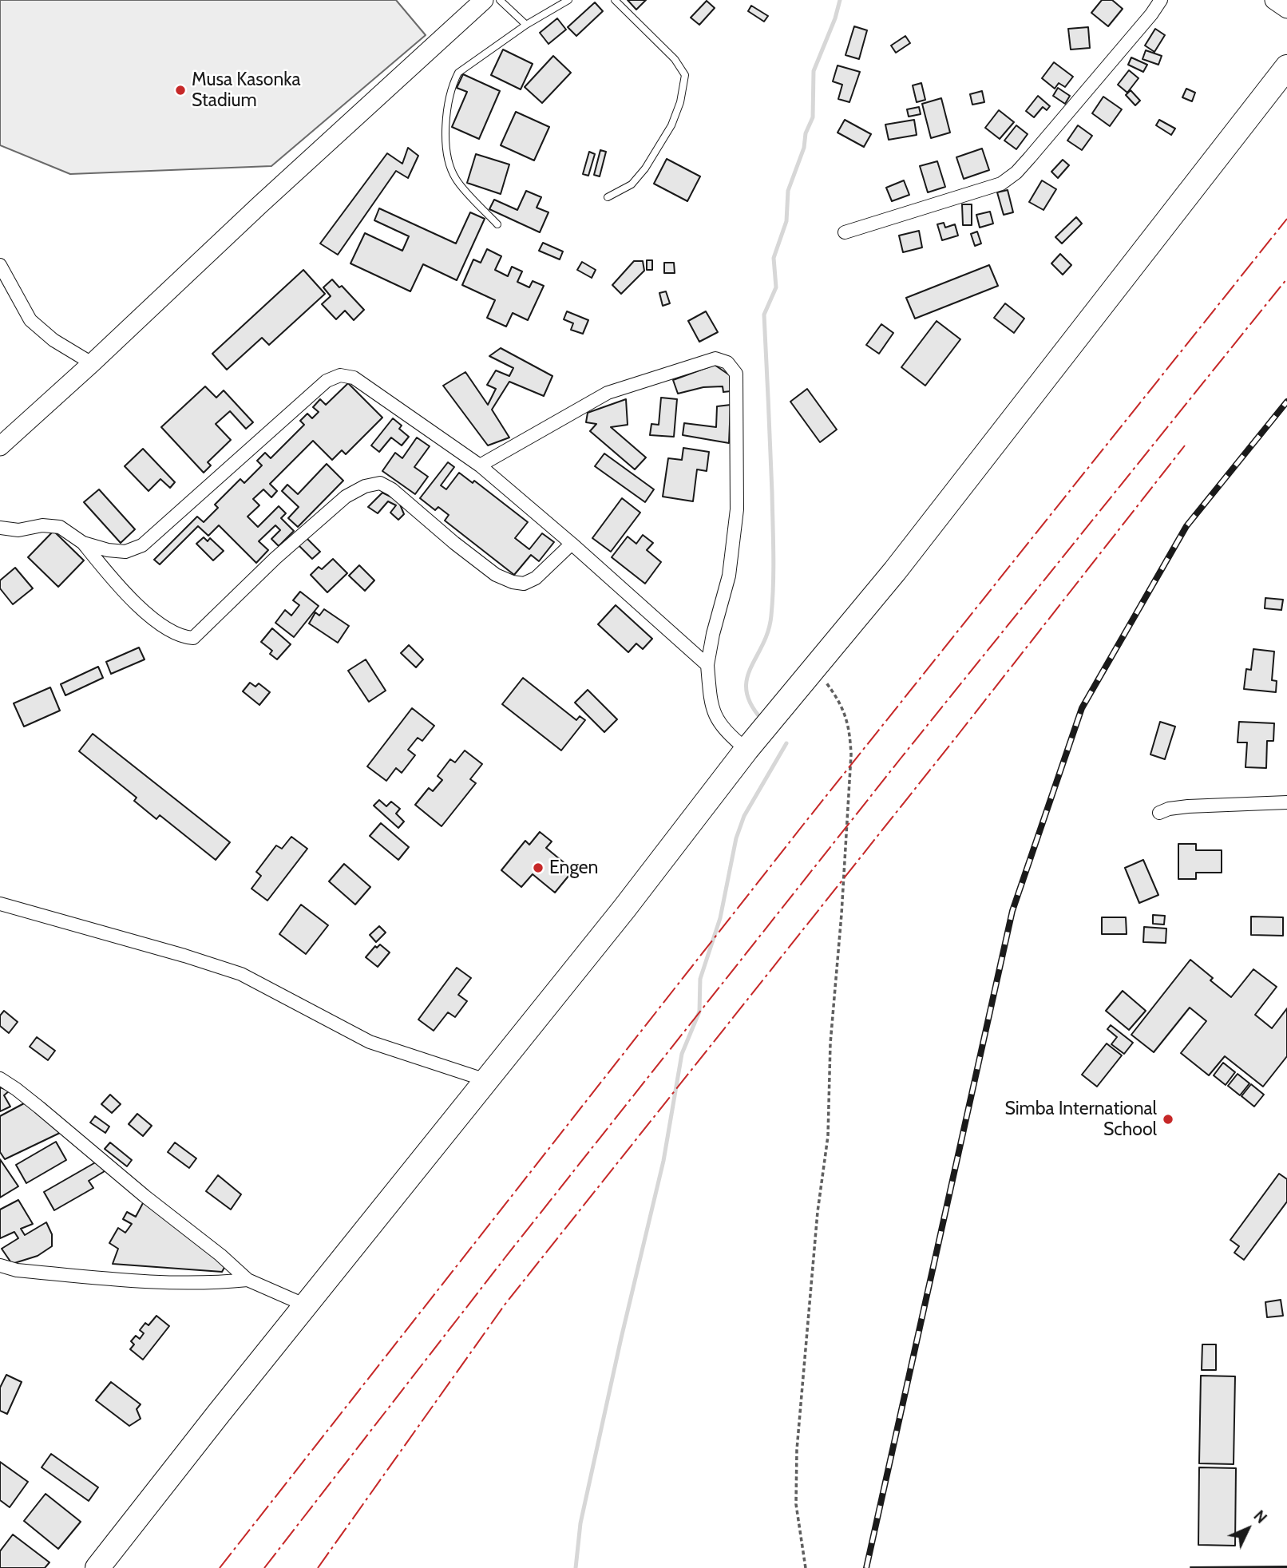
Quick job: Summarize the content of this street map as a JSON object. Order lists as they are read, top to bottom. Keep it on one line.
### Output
{"places":["Musa Kasonka Stadium","Engen","Simba International School"],"north":"top right"}
